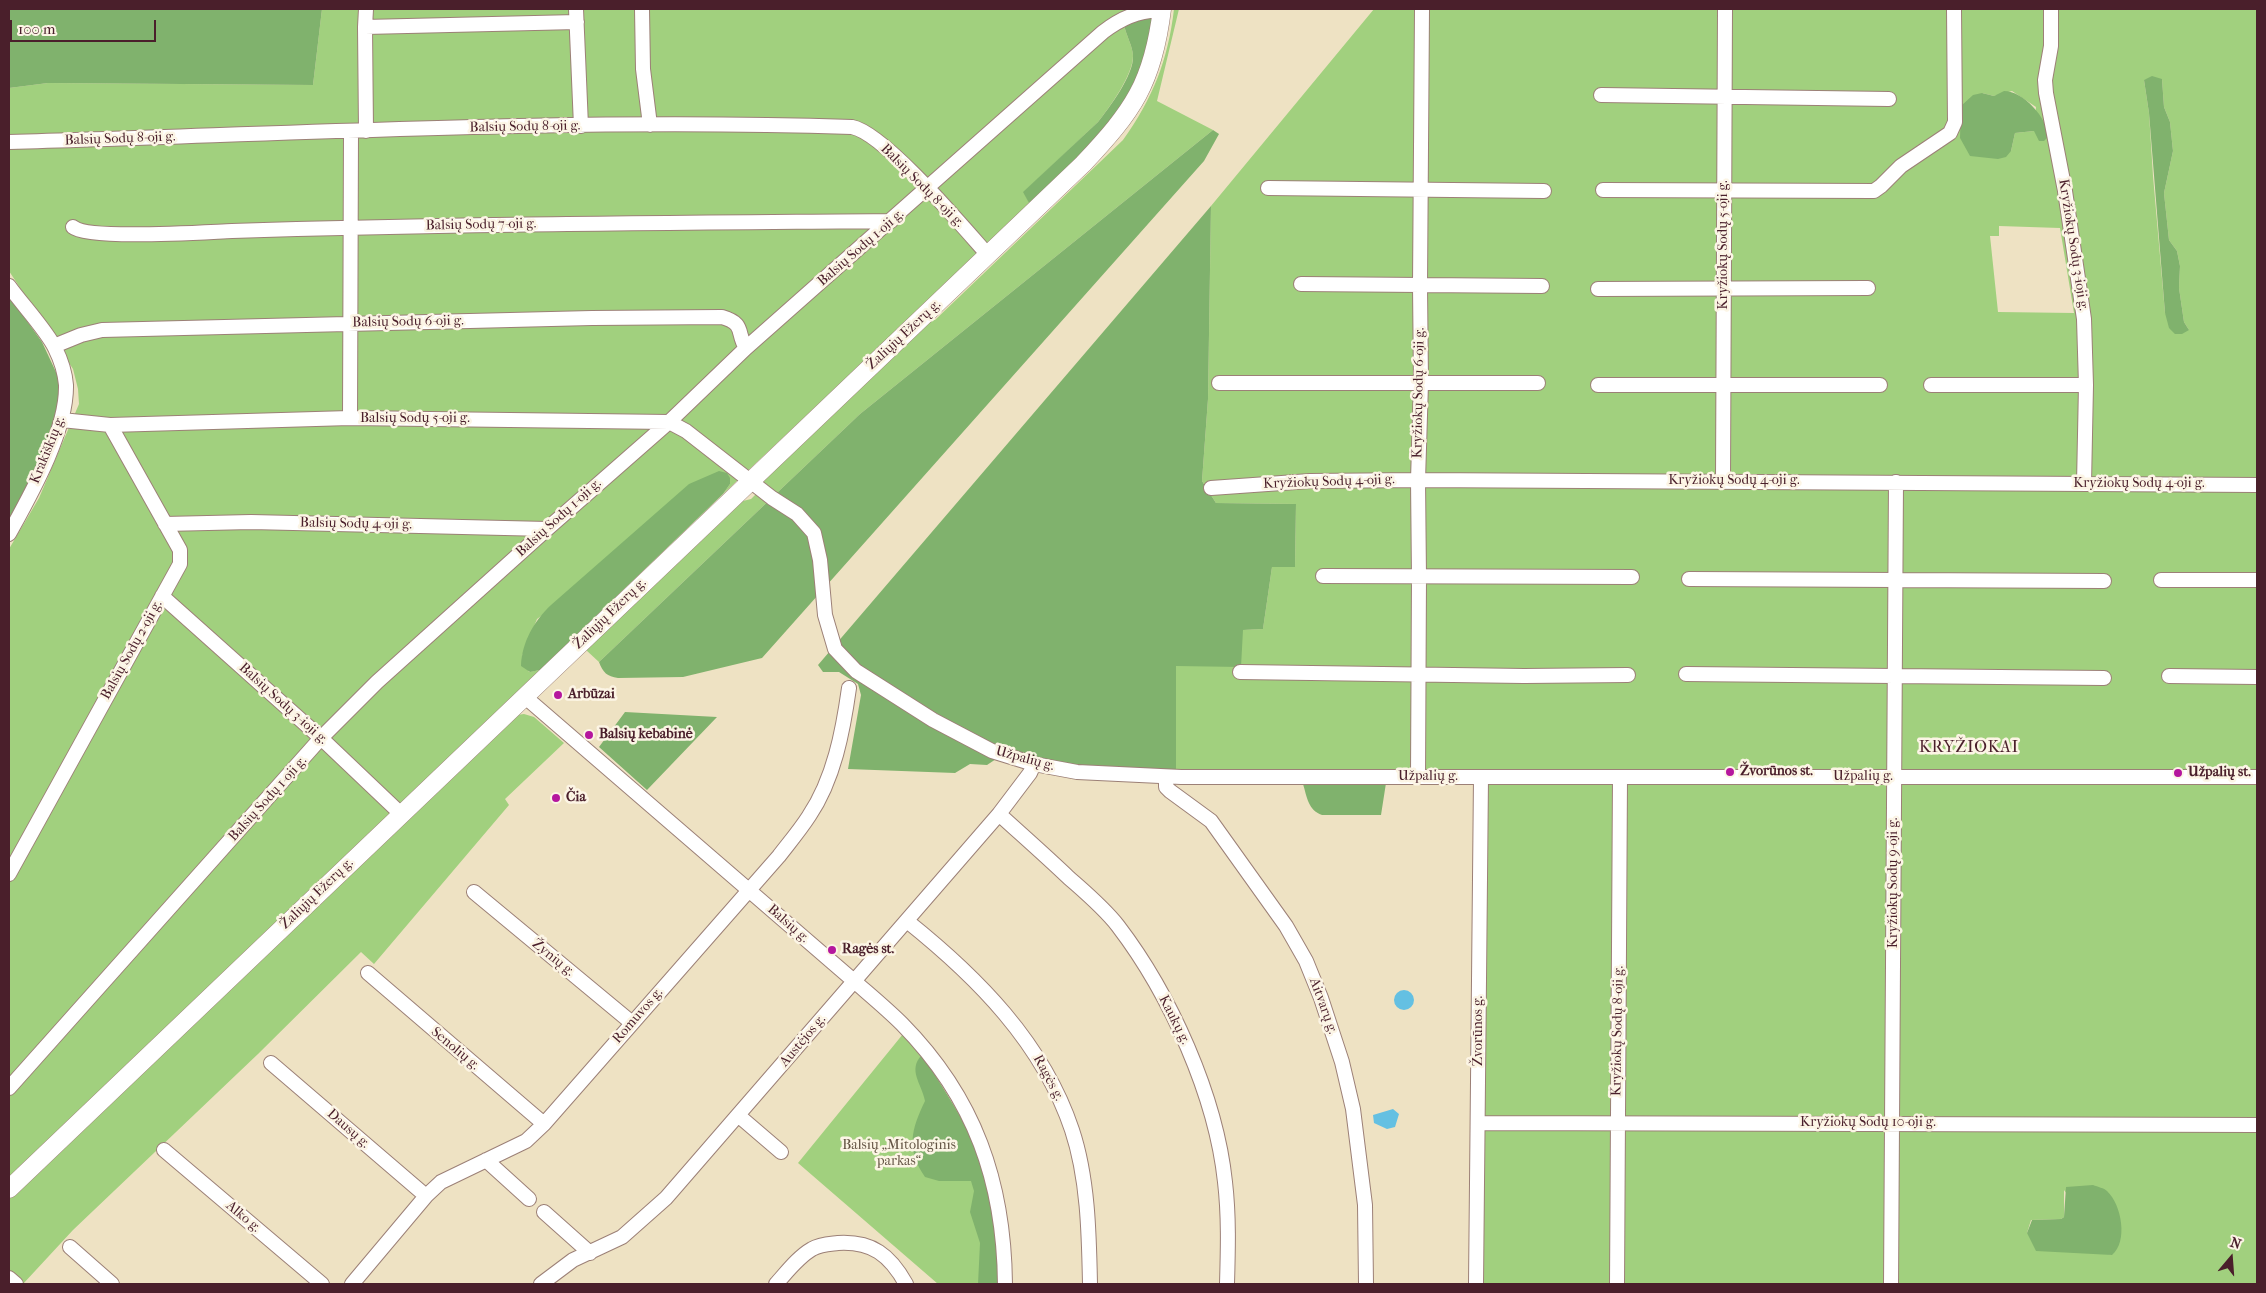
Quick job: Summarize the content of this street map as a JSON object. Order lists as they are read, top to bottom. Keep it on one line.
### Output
{"streets":{"main road":["Žaliųjų Ežerų g."],"street":["Balsių Sodų 8-oji g.","Balsių Sodų 7-oji g.","Kryžiokų Sodų 5-oji g.","Kryžiokų Sodų 3-ioji g.","Balsių Sodų 1-oji g.","Balsių Sodų 6-oji g.","Kryžiokų Sodų 6-oji g.","Balsių Sodų 5-oji g.","Krakiškių g.","Kryžiokų Sodų 4-oji g.","Balsių Sodų 4-oji g.","Balsių Sodų 2-oji g.","Balsių Sodų 3-ioji g.","Užpalių g.","Kryžiokų Sodų 9-oji g.","Balsių g.","Žynių g.","Aitvarų g.","Romuvos g.","Kaukų g.","Žvorūnos g.","Kryžiokų Sodų 8-oji g.","Austėjos g.","Senolių g.","Ragės g.","Kryžiokų Sodų 10-oji g.","Dausų g.","Alko g."]},"crossings":[["Balsių Sodų 8-oji g.","Balsių Sodų 1-oji g."],["Balsių Sodų 8-oji g.","Žaliųjų Ežerų g."],["Balsių Sodų 7-oji g.","Balsių Sodų 1-oji g."],["Kryžiokų Sodų 5-oji g.","Kryžiokų Sodų 4-oji g."],["Kryžiokų Sodų 3-ioji g.","Kryžiokų Sodų 4-oji g."],["Balsių Sodų 1-oji g.","Balsių Sodų 6-oji g."],["Balsių Sodų 1-oji g.","Žaliųjų Ežerų g."],["Balsių Sodų 1-oji g.","Balsių Sodų 5-oji g."],["Balsių Sodų 1-oji g.","Balsių Sodų 4-oji g."],["Balsių Sodų 1-oji g.","Balsių Sodų 3-ioji g."],["Balsių Sodų 6-oji g.","Krakiškių g."],["Žaliųjų Ežerų g.","Balsių Sodų 5-oji g."],["Žaliųjų Ežerų g.","Balsių Sodų 3-ioji g."],["Žaliųjų Ežerų g.","Užpalių g."],["Žaliųjų Ežerų g.","Balsių g."],["Kryžiokų Sodų 6-oji g.","Kryžiokų Sodų 4-oji g."],["Kryžiokų Sodų 6-oji g.","Užpalių g."],["Balsių Sodų 5-oji g.","Krakiškių g."],["Balsių Sodų 5-oji g.","Balsių Sodų 2-oji g."],["Balsių Sodų 5-oji g.","Užpalių g."],["Kryžiokų Sodų 4-oji g.","Kryžiokų Sodų 9-oji g."],["Balsių Sodų 4-oji g.","Balsių Sodų 2-oji g."],["Balsių Sodų 2-oji g.","Balsių Sodų 3-ioji g."],["Užpalių g.","Kryžiokų Sodų 9-oji g."],["Užpalių g.","Aitvarų g."],["Užpalių g.","Žvorūnos g."],["Užpalių g.","Kryžiokų Sodų 8-oji g."],["Užpalių g.","Austėjos g."],["Kryžiokų Sodų 9-oji g.","Kryžiokų Sodų 10-oji g."],["Balsių g.","Romuvos g."],["Balsių g.","Austėjos g."],["Žynių g.","Romuvos g."],["Romuvos g.","Senolių g."],["Romuvos g.","Dausų g."],["Kaukų g.","Austėjos g."],["Žvorūnos g.","Kryžiokų Sodų 10-oji g."],["Kryžiokų Sodų 8-oji g.","Kryžiokų Sodų 10-oji g."],["Austėjos g.","Ragės g."]],"districts":["KRYŽIOKAI"],"parks":["Balsių „Mitologinis parkas“"],"places":["Arbūzai","Balsių kebabinė","Žvorūnos st.","Užpalių st.","Čia","Ragės st."],"scale_bar":"100 m","north":"top"}
